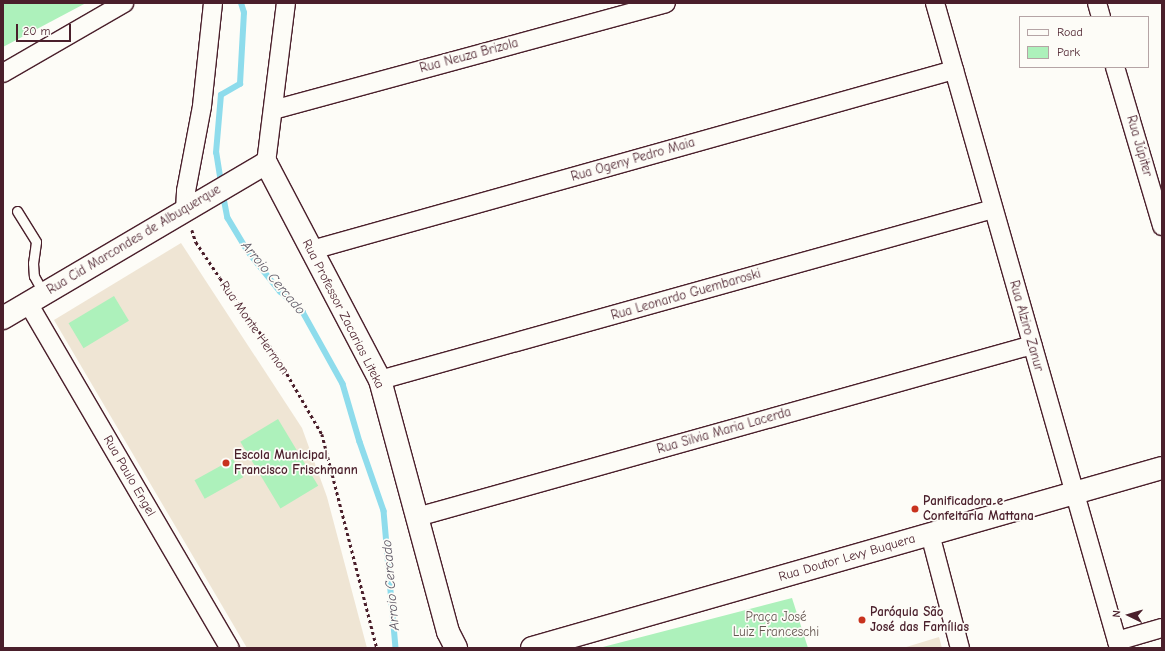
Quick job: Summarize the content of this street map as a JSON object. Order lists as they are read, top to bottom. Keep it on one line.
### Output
{"streets":{"street":["Rua Neuza Brizola","Rua Júpiter","Rua Ogeny Pedro Maia","Rua Cid Marcondes de Albuquerque","Rua Leonardo Guembaroski","Rua Professor Zacarias Liteka","Rua Alziro Zanur","Rua Silvia Maria Lacerda","Rua Paulo Engel","Rua Doutor Levy Buquera"],"path":["Rua Monte Hermon"]},"crossings":[["Rua Ogeny Pedro Maia","Rua Professor Zacarias Liteka"],["Rua Ogeny Pedro Maia","Rua Alziro Zanur"],["Rua Cid Marcondes de Albuquerque","Rua Professor Zacarias Liteka"],["Rua Cid Marcondes de Albuquerque","Rua Monte Hermon"],["Rua Cid Marcondes de Albuquerque","Rua Paulo Engel"],["Rua Leonardo Guembaroski","Rua Professor Zacarias Liteka"],["Rua Leonardo Guembaroski","Rua Alziro Zanur"],["Rua Professor Zacarias Liteka","Rua Silvia Maria Lacerda"],["Rua Alziro Zanur","Rua Silvia Maria Lacerda"],["Rua Alziro Zanur","Rua Doutor Levy Buquera"]],"water":["Arroio Cercado"],"parks":["Praça José Luiz Franceschi"],"places":["Escola Municipal Francisco Frischmann","Panificadora e Confeitaria Mattana","Paróquia São José das Famílias"],"legend":["Road","Park"],"scale_bar":"20 m","north":"left"}
